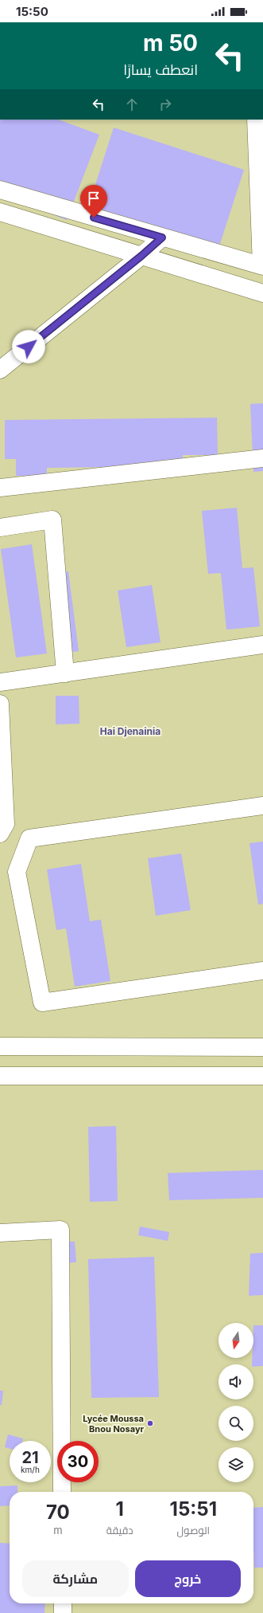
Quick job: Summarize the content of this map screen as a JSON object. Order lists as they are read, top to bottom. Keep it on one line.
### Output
{"districts":["Hai Djenainia"],"places":["Lycée Moussa Bnou Nosayr"],"north":"bottom","page":{"status":"15:50","turn":["50 m","انعطف يسارًا"],"speed":"21 km/h","limit":"30","eta":["15:51","الوصول","1","دقيقة","70","m"],"buttons":["خروج","مشاركة"]}}
